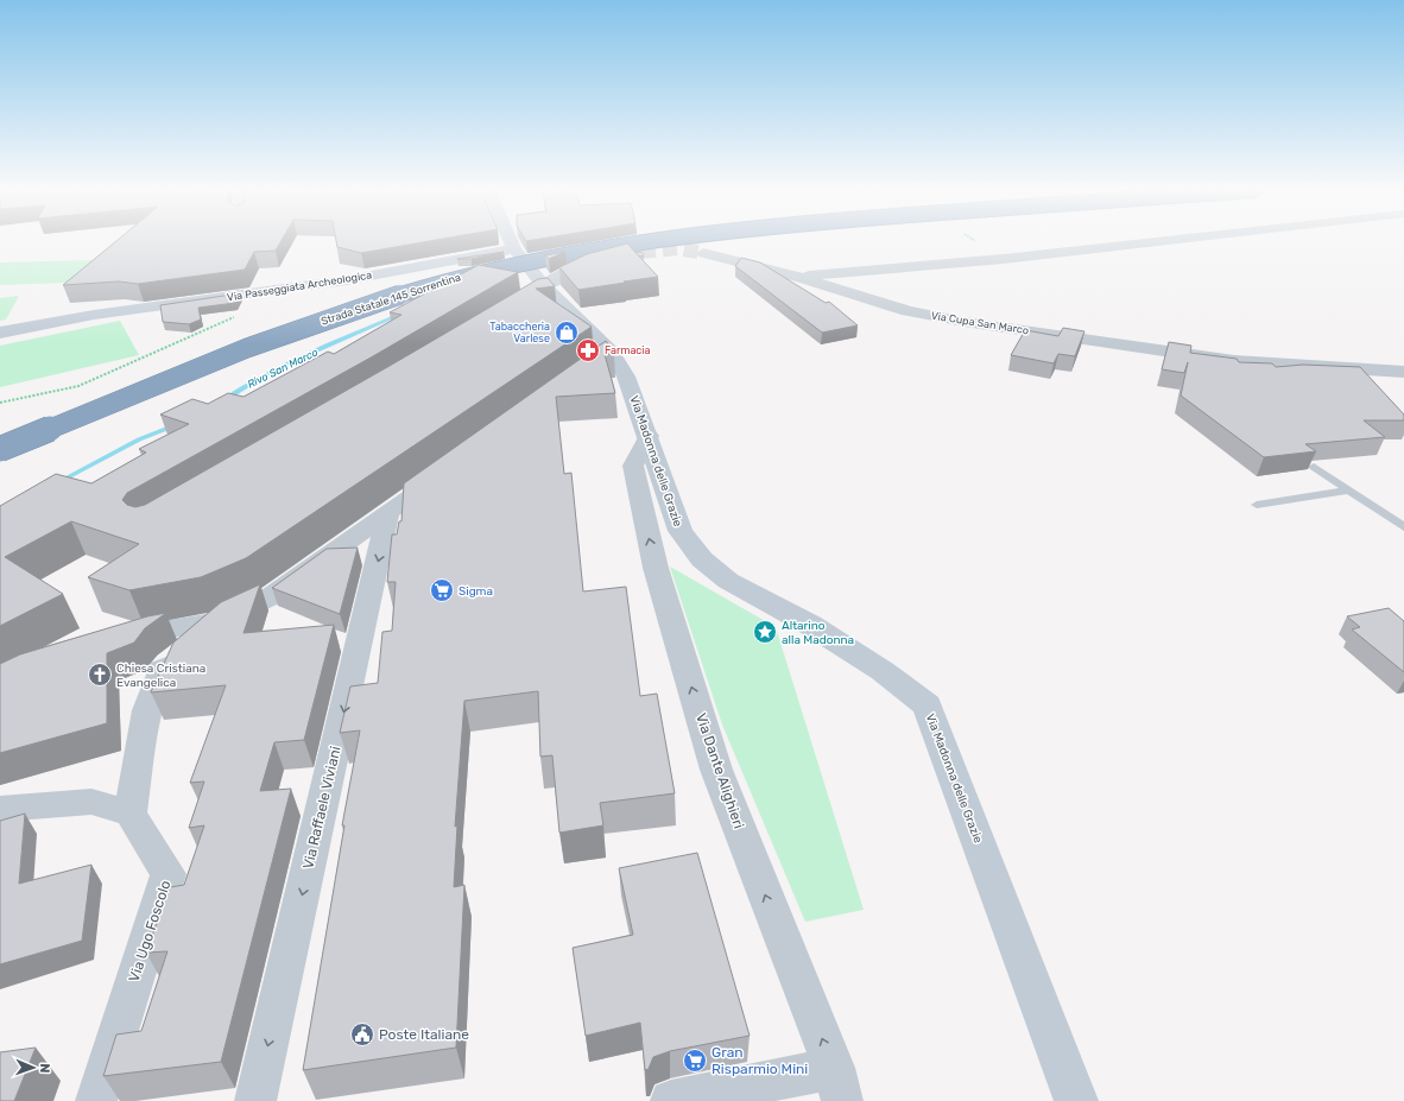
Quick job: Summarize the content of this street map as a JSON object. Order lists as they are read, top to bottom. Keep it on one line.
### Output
{"streets":{"highway":["Strada Statale 145 Sorrentina"],"main road":["Via Passeggiata Archeologica","Via Madonna delle Grazie"],"street":["Via Cupa San Marco","Via Dante Alighieri","Via Raffaele Viviani","Via Ugo Foscolo"]},"crossings":[["Via Passeggiata Archeologica","Via Madonna delle Grazie"],["Via Madonna delle Grazie","Via Dante Alighieri"]],"one_way":["Via Dante Alighieri"],"water":["Rivo San Marco"],"places":{"shop":["Tabaccheria Varlese"],"pharmacy":["Farmacia"],"supermarket":["Sigma","Gran Risparmio Mini"],"place":["Altarino alla Madonna"],"church":["Chiesa Cristiana Evangelica"],"public building":["Poste Italiane"]},"north":"right"}
